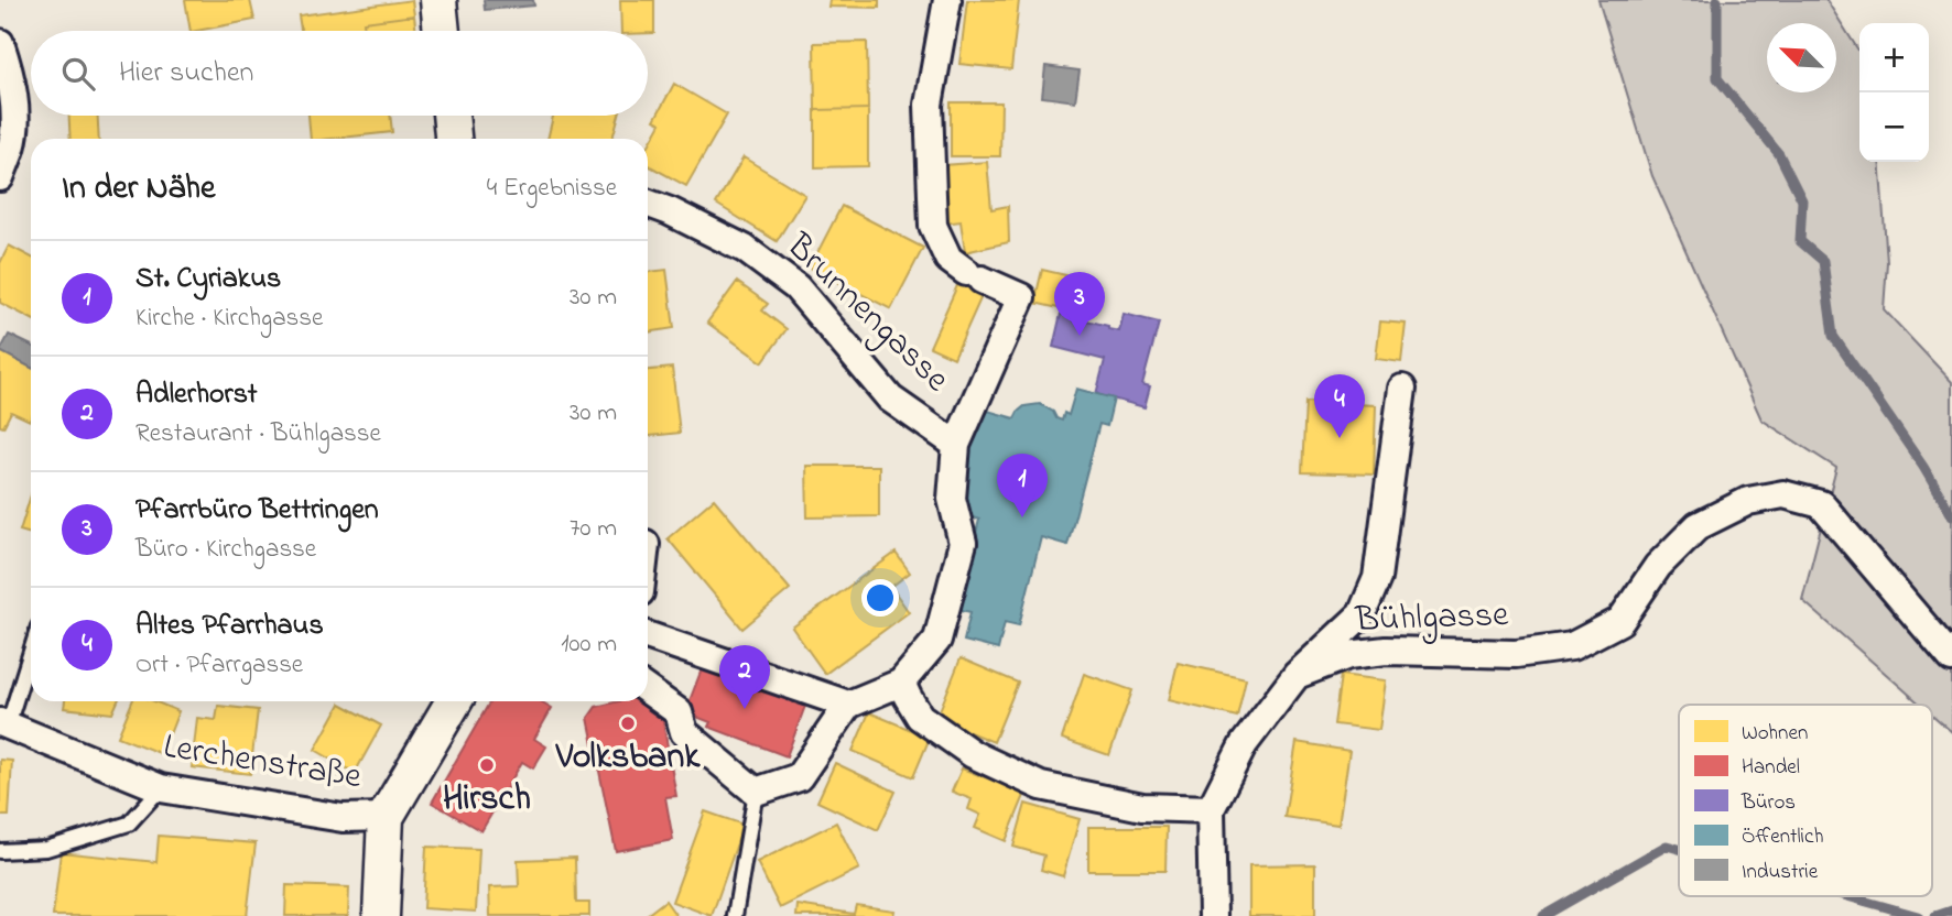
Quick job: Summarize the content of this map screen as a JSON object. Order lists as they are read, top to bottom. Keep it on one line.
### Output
{"streets":{"street":["Brunnengasse","Bühlgasse","Lerchenstraße"]},"places":["Volksbank","Hirsch"],"legend":["Wohnen","Handel","Büros","Öffentlich","Industrie"],"north":"top left","page":{"map_buttons":["+","−"],"search":"Hier suchen","heading":["In der Nähe","4 Ergebnisse"],"list":[{"mark":"1","name":"St. Cyriakus","note":"Kirche · Kirchgasse","value":"30 m"},{"mark":"2","name":"Adlerhorst","note":"Restaurant · Bühlgasse","value":"30 m"},{"mark":"3","name":"Pfarrbüro Bettringen","note":"Büro · Kirchgasse","value":"70 m"},{"mark":"4","name":"Altes Pfarrhaus","note":"Ort · Pfarrgasse","value":"100 m"}],"pins":["3","4","1","2"]}}
